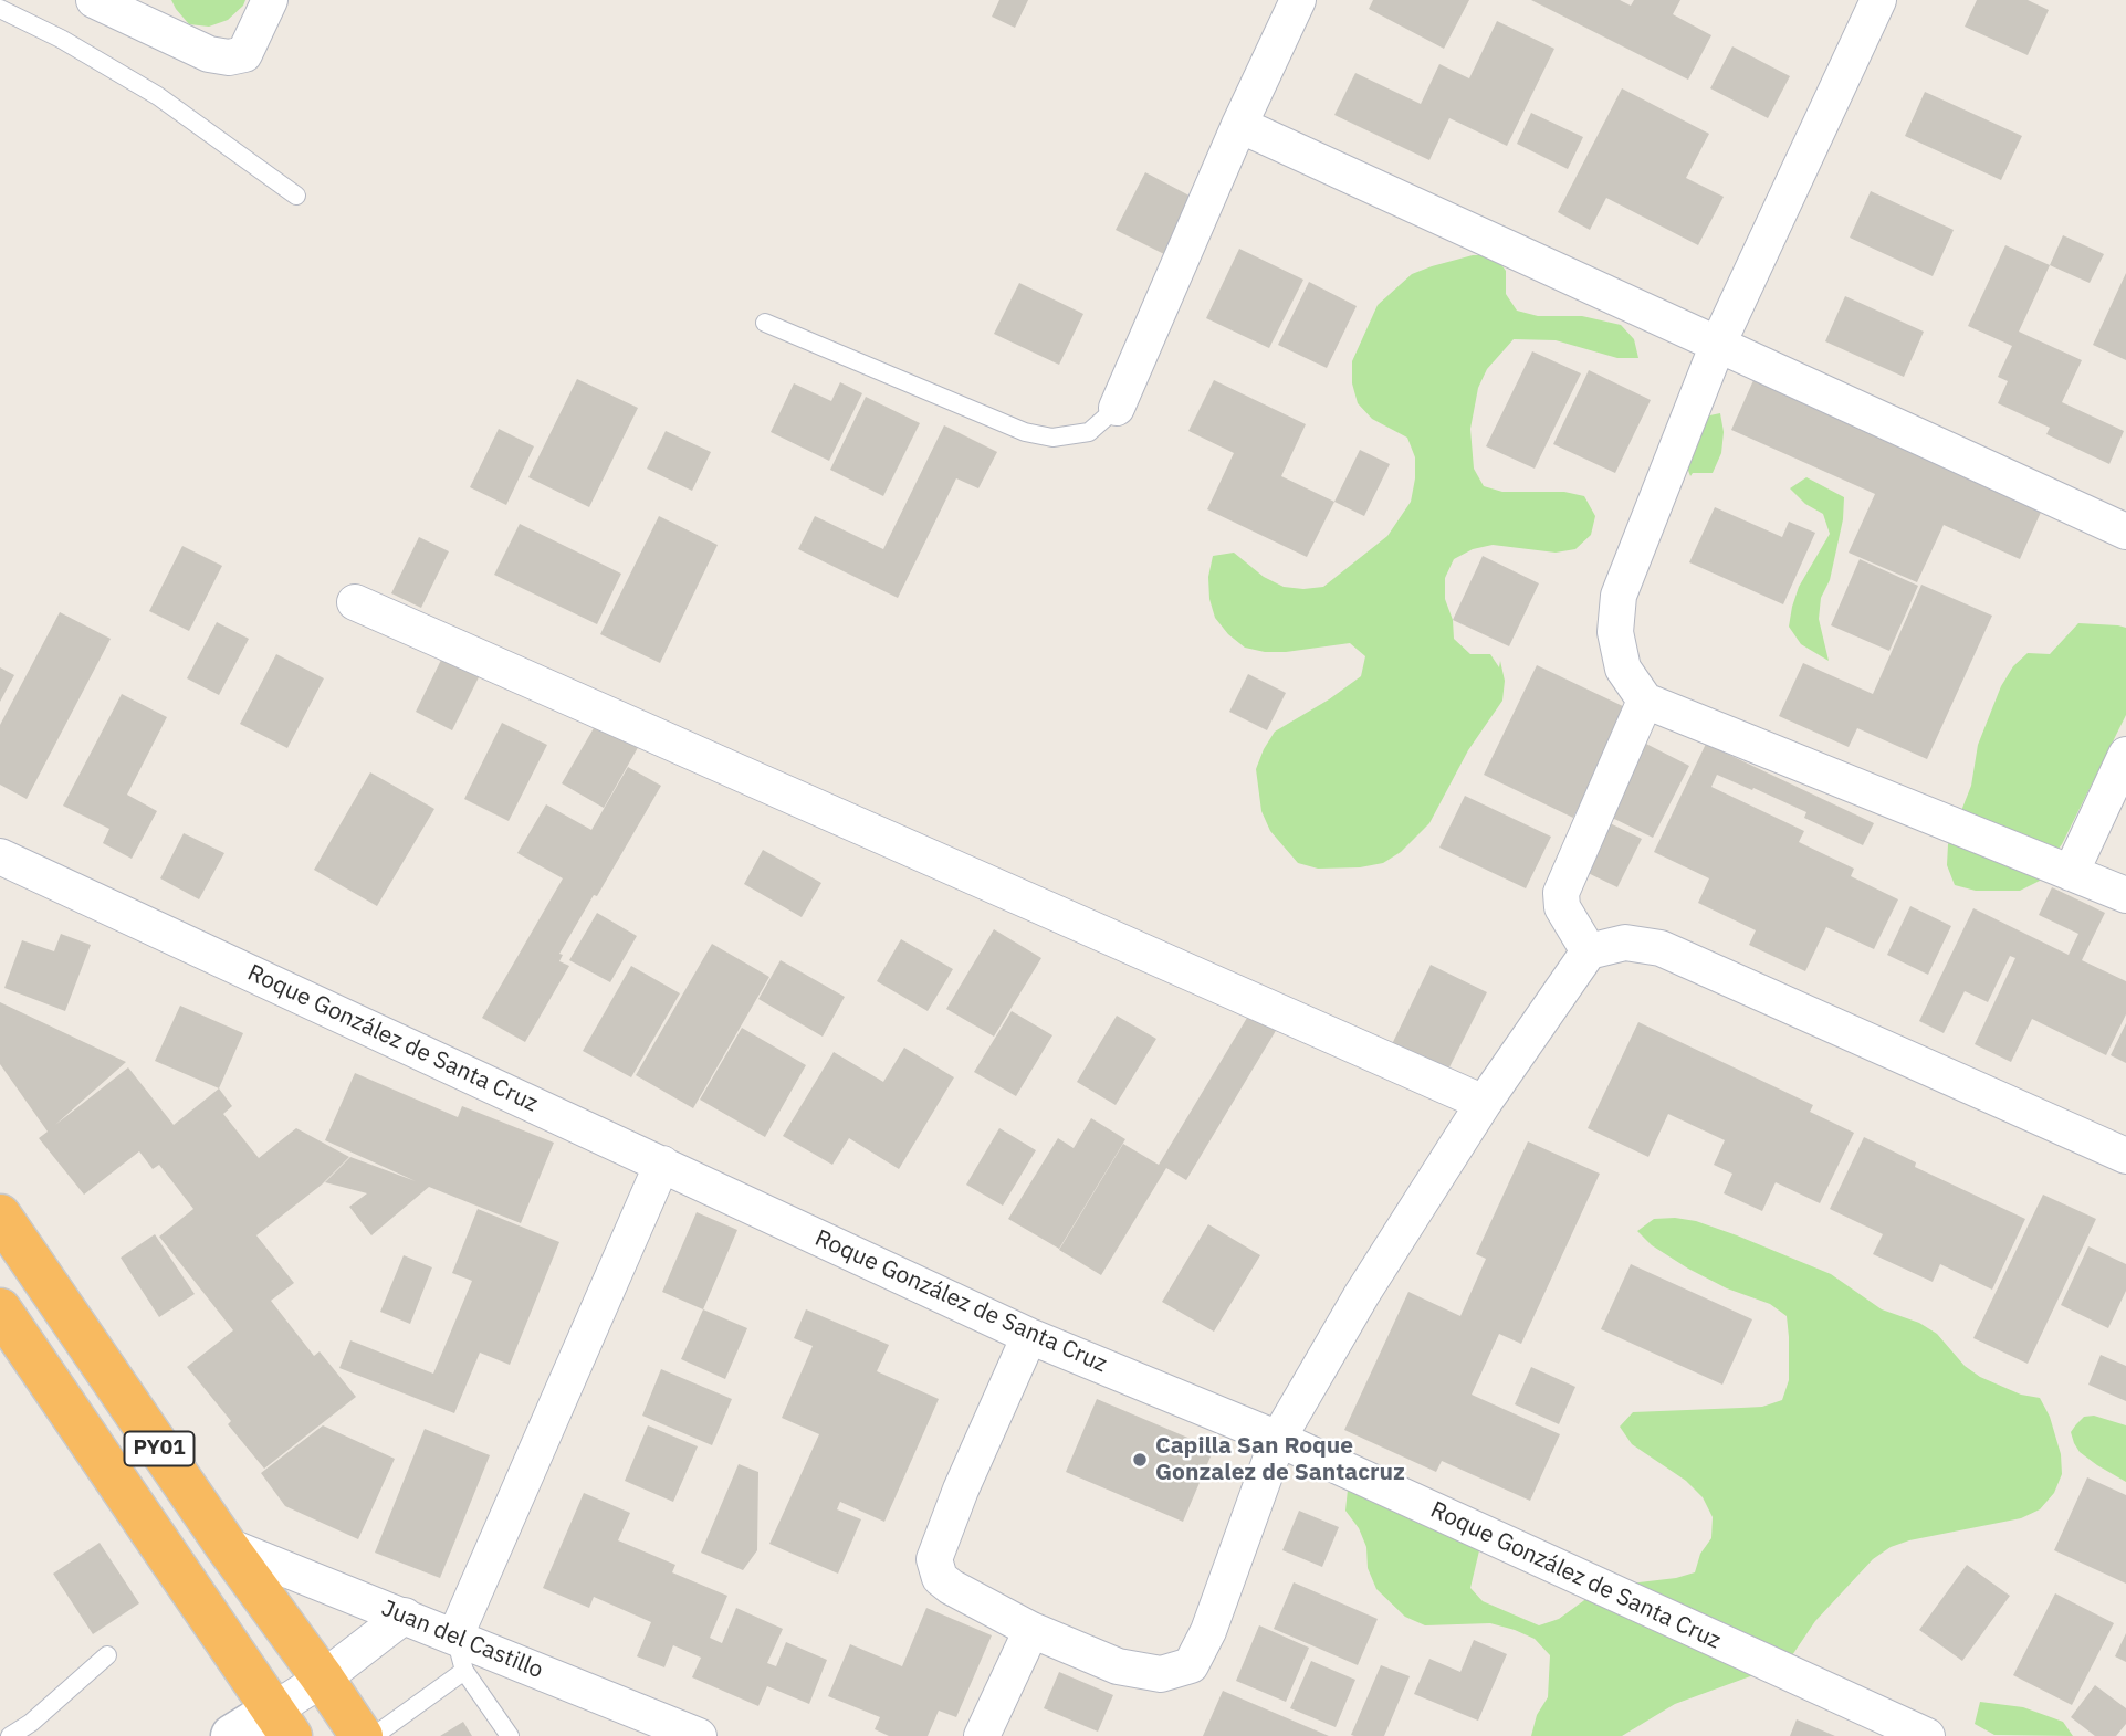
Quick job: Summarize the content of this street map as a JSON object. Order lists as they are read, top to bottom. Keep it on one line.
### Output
{"streets":{"highway":["PY01"],"street":["Roque González de Santa Cruz","Juan del Castillo"]},"crossings":[["PY01","Juan del Castillo"]],"places":["Capilla San Roque Gonzalez de Santacruz"]}
